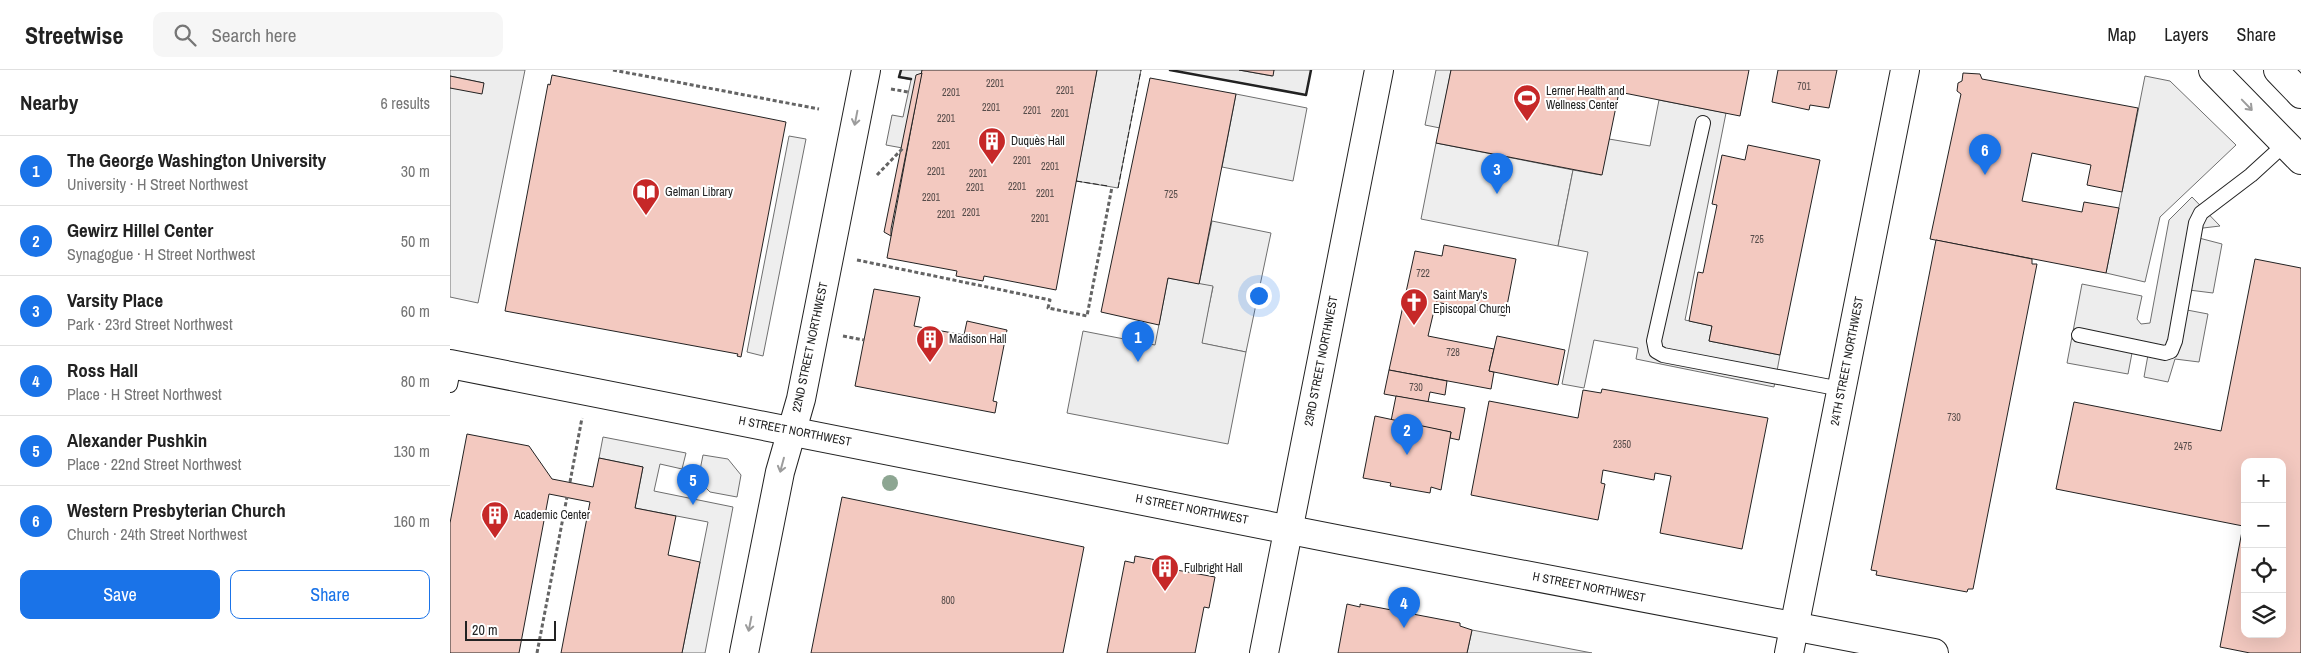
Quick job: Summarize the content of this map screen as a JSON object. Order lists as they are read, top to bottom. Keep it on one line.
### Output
{"streets":{"street":["22ND STREET NORTHWEST","23RD STREET NORTHWEST","24TH STREET NORTHWEST","H STREET NORTHWEST"]},"crossings":[["22ND STREET NORTHWEST","H STREET NORTHWEST"],["23RD STREET NORTHWEST","H STREET NORTHWEST"],["24TH STREET NORTHWEST","H STREET NORTHWEST"]],"one_way":["22ND STREET NORTHWEST"],"places":{"sports":["Lerner Health and Wellness Center"],"building":["Duquès Hall","Madison Hall","Academic Center","Fulbright Hall"],"library":["Gelman Library"],"church":["Saint Mary's Episcopal Church"]},"house_numbers":["2201","701","2201","2201","2201","2201","2201","2201","2201","2201","2201","2201","2201","2201","2201","2201","725","2201","2201","2201","2201","725","722","728","730","730","2350","2475","800"],"scale_bar":"20 m","page":{"header":"Streetwise","search":"Search here","nav":["Map","Layers","Share"],"heading":["Nearby","6 results"],"pins":["6","3","1","2","5","4"],"list":[{"mark":"1","name":"The George Washington University","note":"University · H Street Northwest","value":"30 m"},{"mark":"2","name":"Gewirz Hillel Center","note":"Synagogue · H Street Northwest","value":"50 m"},{"mark":"3","name":"Varsity Place","note":"Park · 23rd Street Northwest","value":"60 m"},{"mark":"4","name":"Ross Hall","note":"Place · H Street Northwest","value":"80 m"},{"mark":"5","name":"Alexander Pushkin","note":"Place · 22nd Street Northwest","value":"130 m"},{"mark":"6","name":"Western Presbyterian Church","note":"Church · 24th Street Northwest","value":"160 m"}],"map_buttons":["+","−"],"buttons":["Save","Share"],"scale":"20 m"}}
